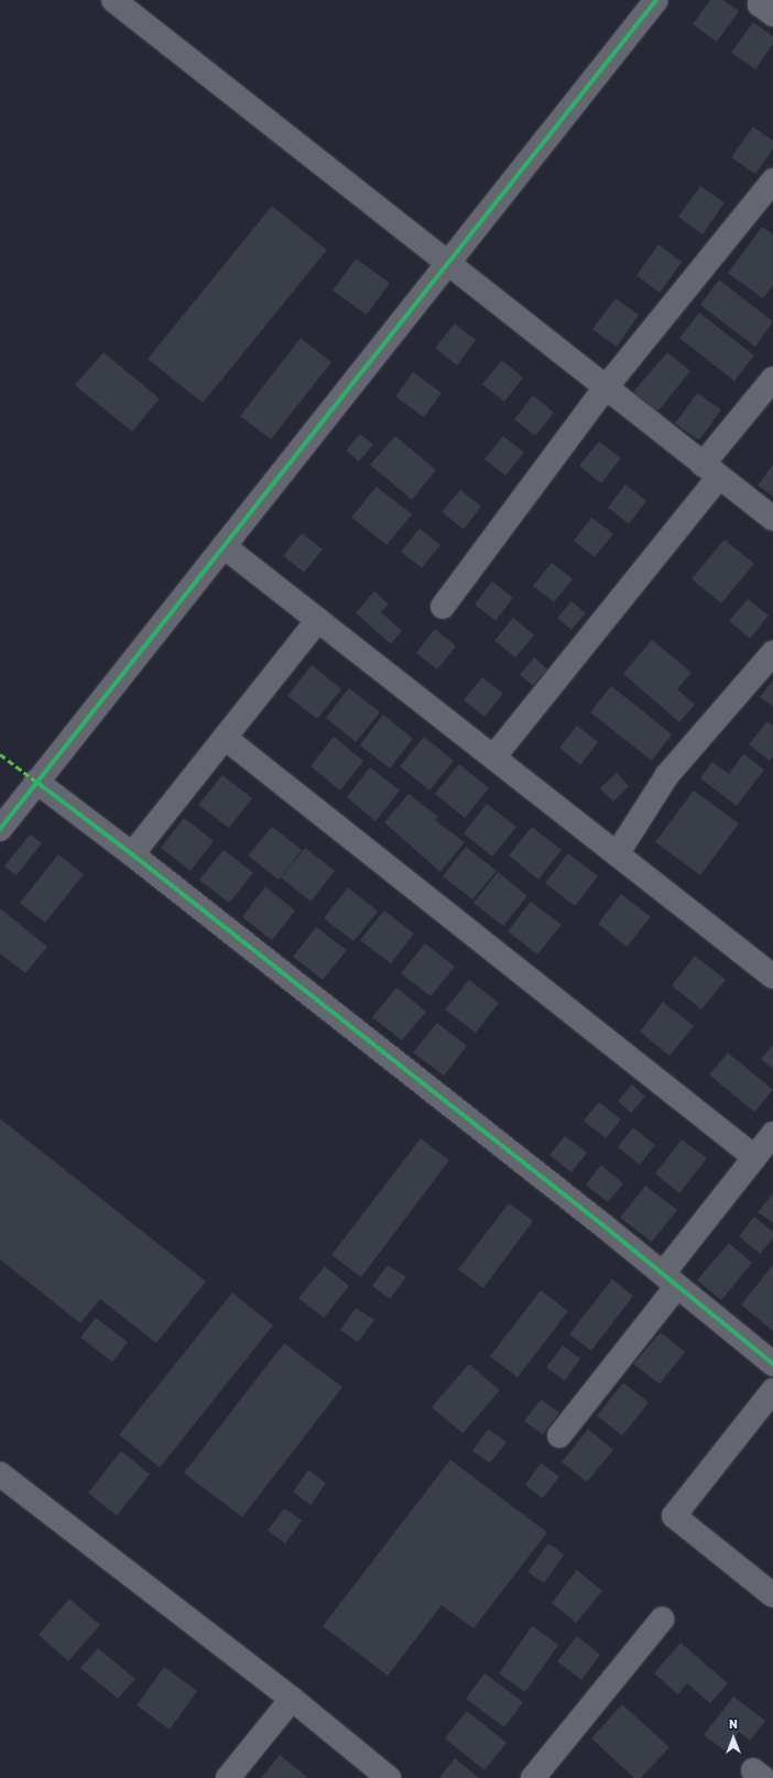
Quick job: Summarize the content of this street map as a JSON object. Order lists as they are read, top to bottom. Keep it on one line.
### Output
{"north":"top"}
